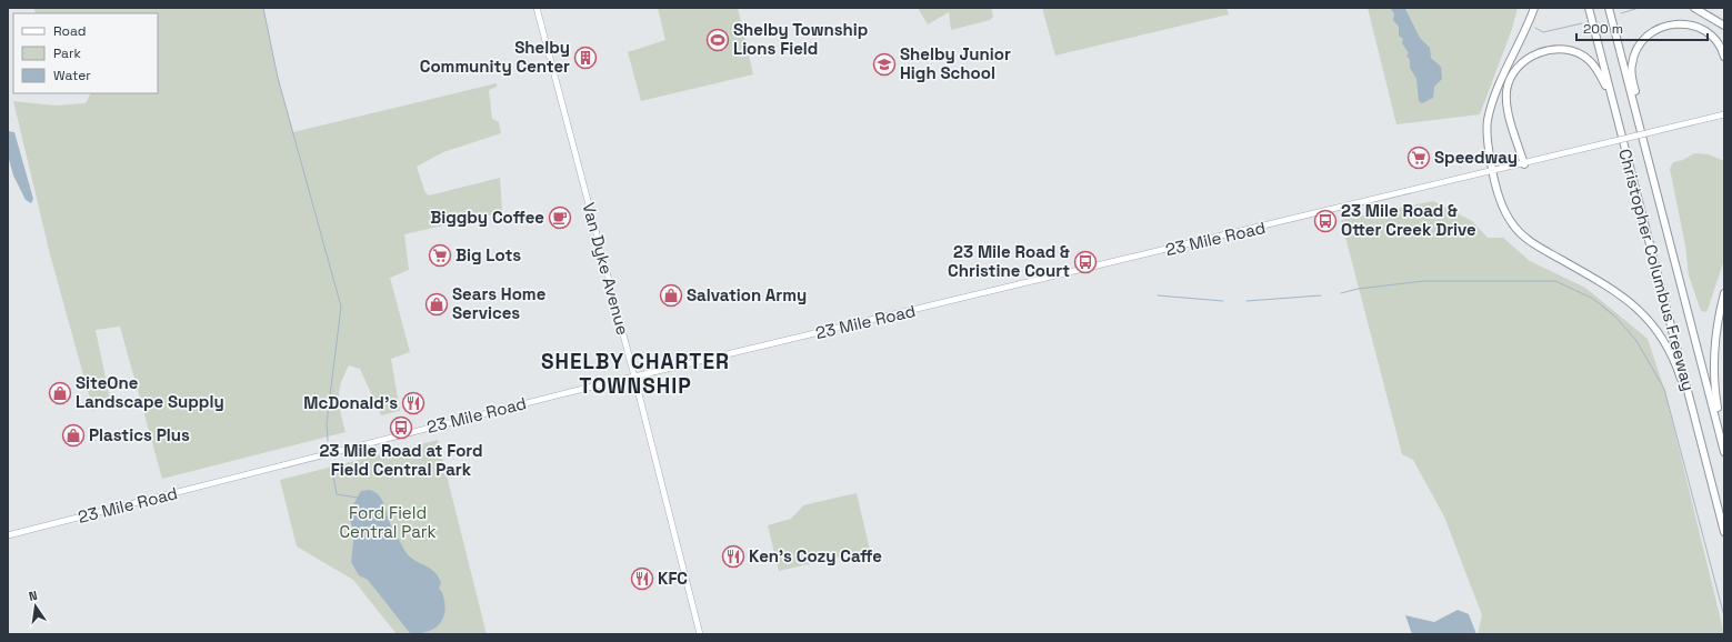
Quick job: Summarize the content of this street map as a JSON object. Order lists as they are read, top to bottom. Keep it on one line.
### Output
{"streets":{"highway":["Christopher Columbus Freeway"],"main road":["23 Mile Road","Van Dyke Avenue"]},"crossings":[["23 Mile Road","Van Dyke Avenue"]],"districts":["SHELBY CHARTER TOWNSHIP"],"parks":["Ford Field Central Park"],"places":{"sports":["Shelby Township Lions Field"],"building":["Shelby Community Center"],"school or university":["Shelby Junior High School"],"supermarket":["Speedway","Big Lots"],"cafe":["Biggby Coffee"],"bus stop":["23 Mile Road & Otter Creek Drive","23 Mile Road & Christine Court","23 Mile Road at Ford Field Central Park"],"shop":["Salvation Army","Sears Home Services","SiteOne Landscape Supply","Plastics Plus"],"restaurant":["McDonald's","Ken's Cozy Caffe","KFC"]},"legend":["Road","Park","Water"],"scale_bar":"200 m","north":"top"}
